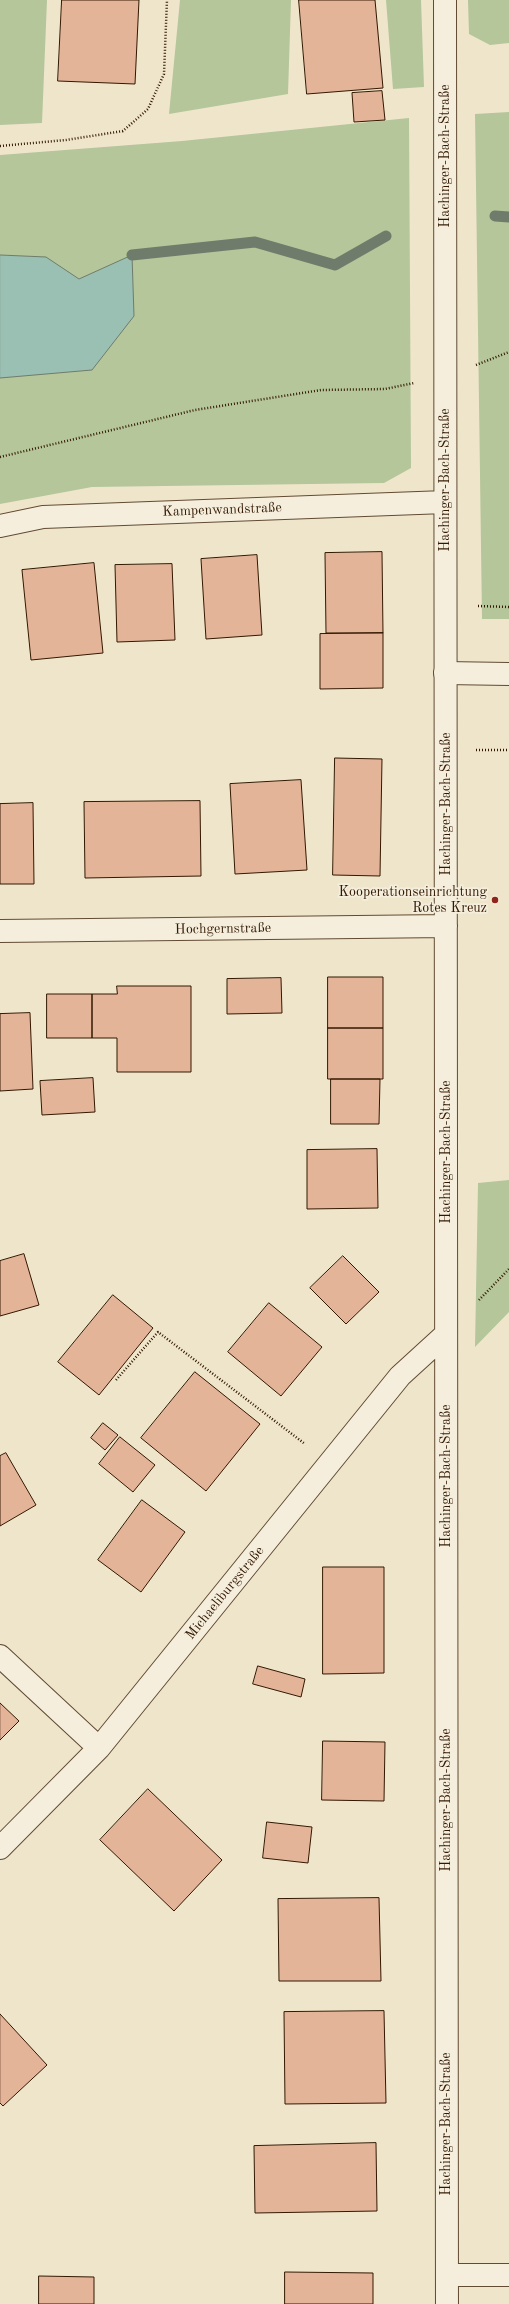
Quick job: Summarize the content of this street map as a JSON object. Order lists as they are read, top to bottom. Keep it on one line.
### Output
{"streets":{"street":["Hachinger-Bach-Straße","Kampenwandstraße","Hochgernstraße","Michaeliburgstraße"]},"crossings":[["Hachinger-Bach-Straße","Kampenwandstraße"],["Hachinger-Bach-Straße","Hochgernstraße"],["Hachinger-Bach-Straße","Michaeliburgstraße"]],"places":["Kooperationseinrichtung Rotes Kreuz"]}
